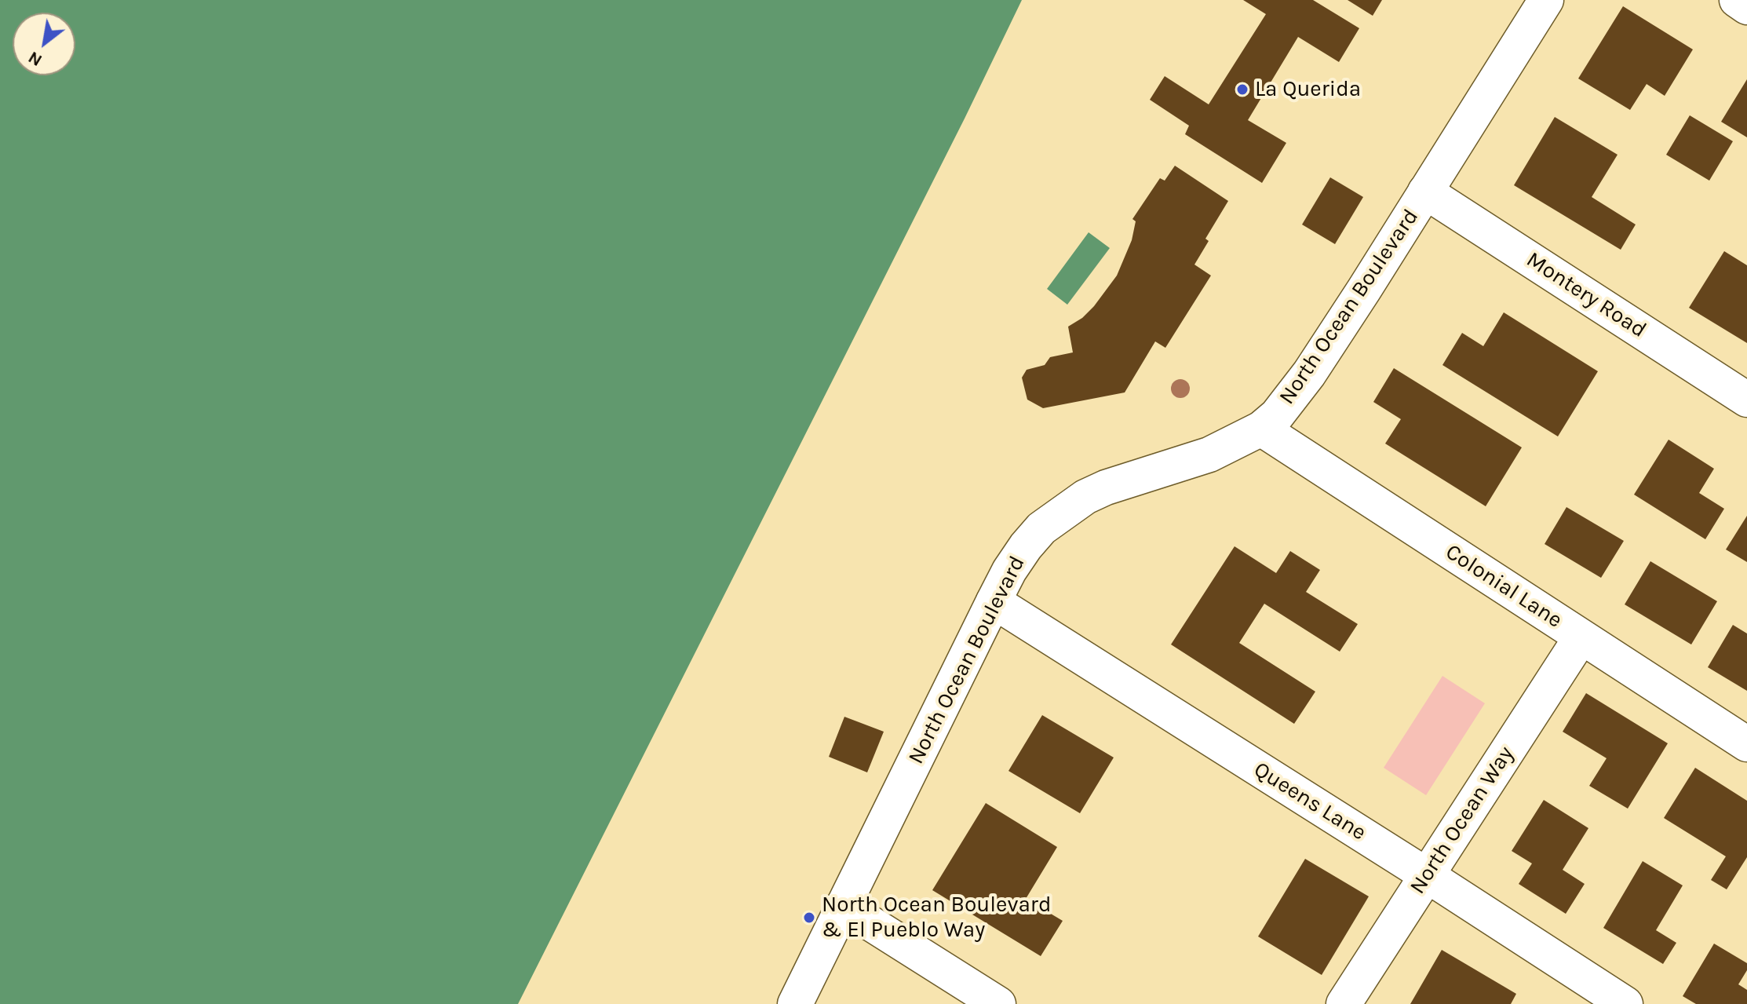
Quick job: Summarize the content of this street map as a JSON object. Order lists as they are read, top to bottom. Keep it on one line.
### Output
{"streets":{"street":["Montery Road","North Ocean Boulevard","Colonial Lane","Queens Lane","North Ocean Way"]},"crossings":[["Montery Road","North Ocean Boulevard"],["North Ocean Boulevard","Colonial Lane"],["North Ocean Boulevard","Queens Lane"],["Colonial Lane","North Ocean Way"],["Queens Lane","North Ocean Way"]],"places":["La Querida","North Ocean Boulevard & El Pueblo Way"],"north":"bottom left"}
